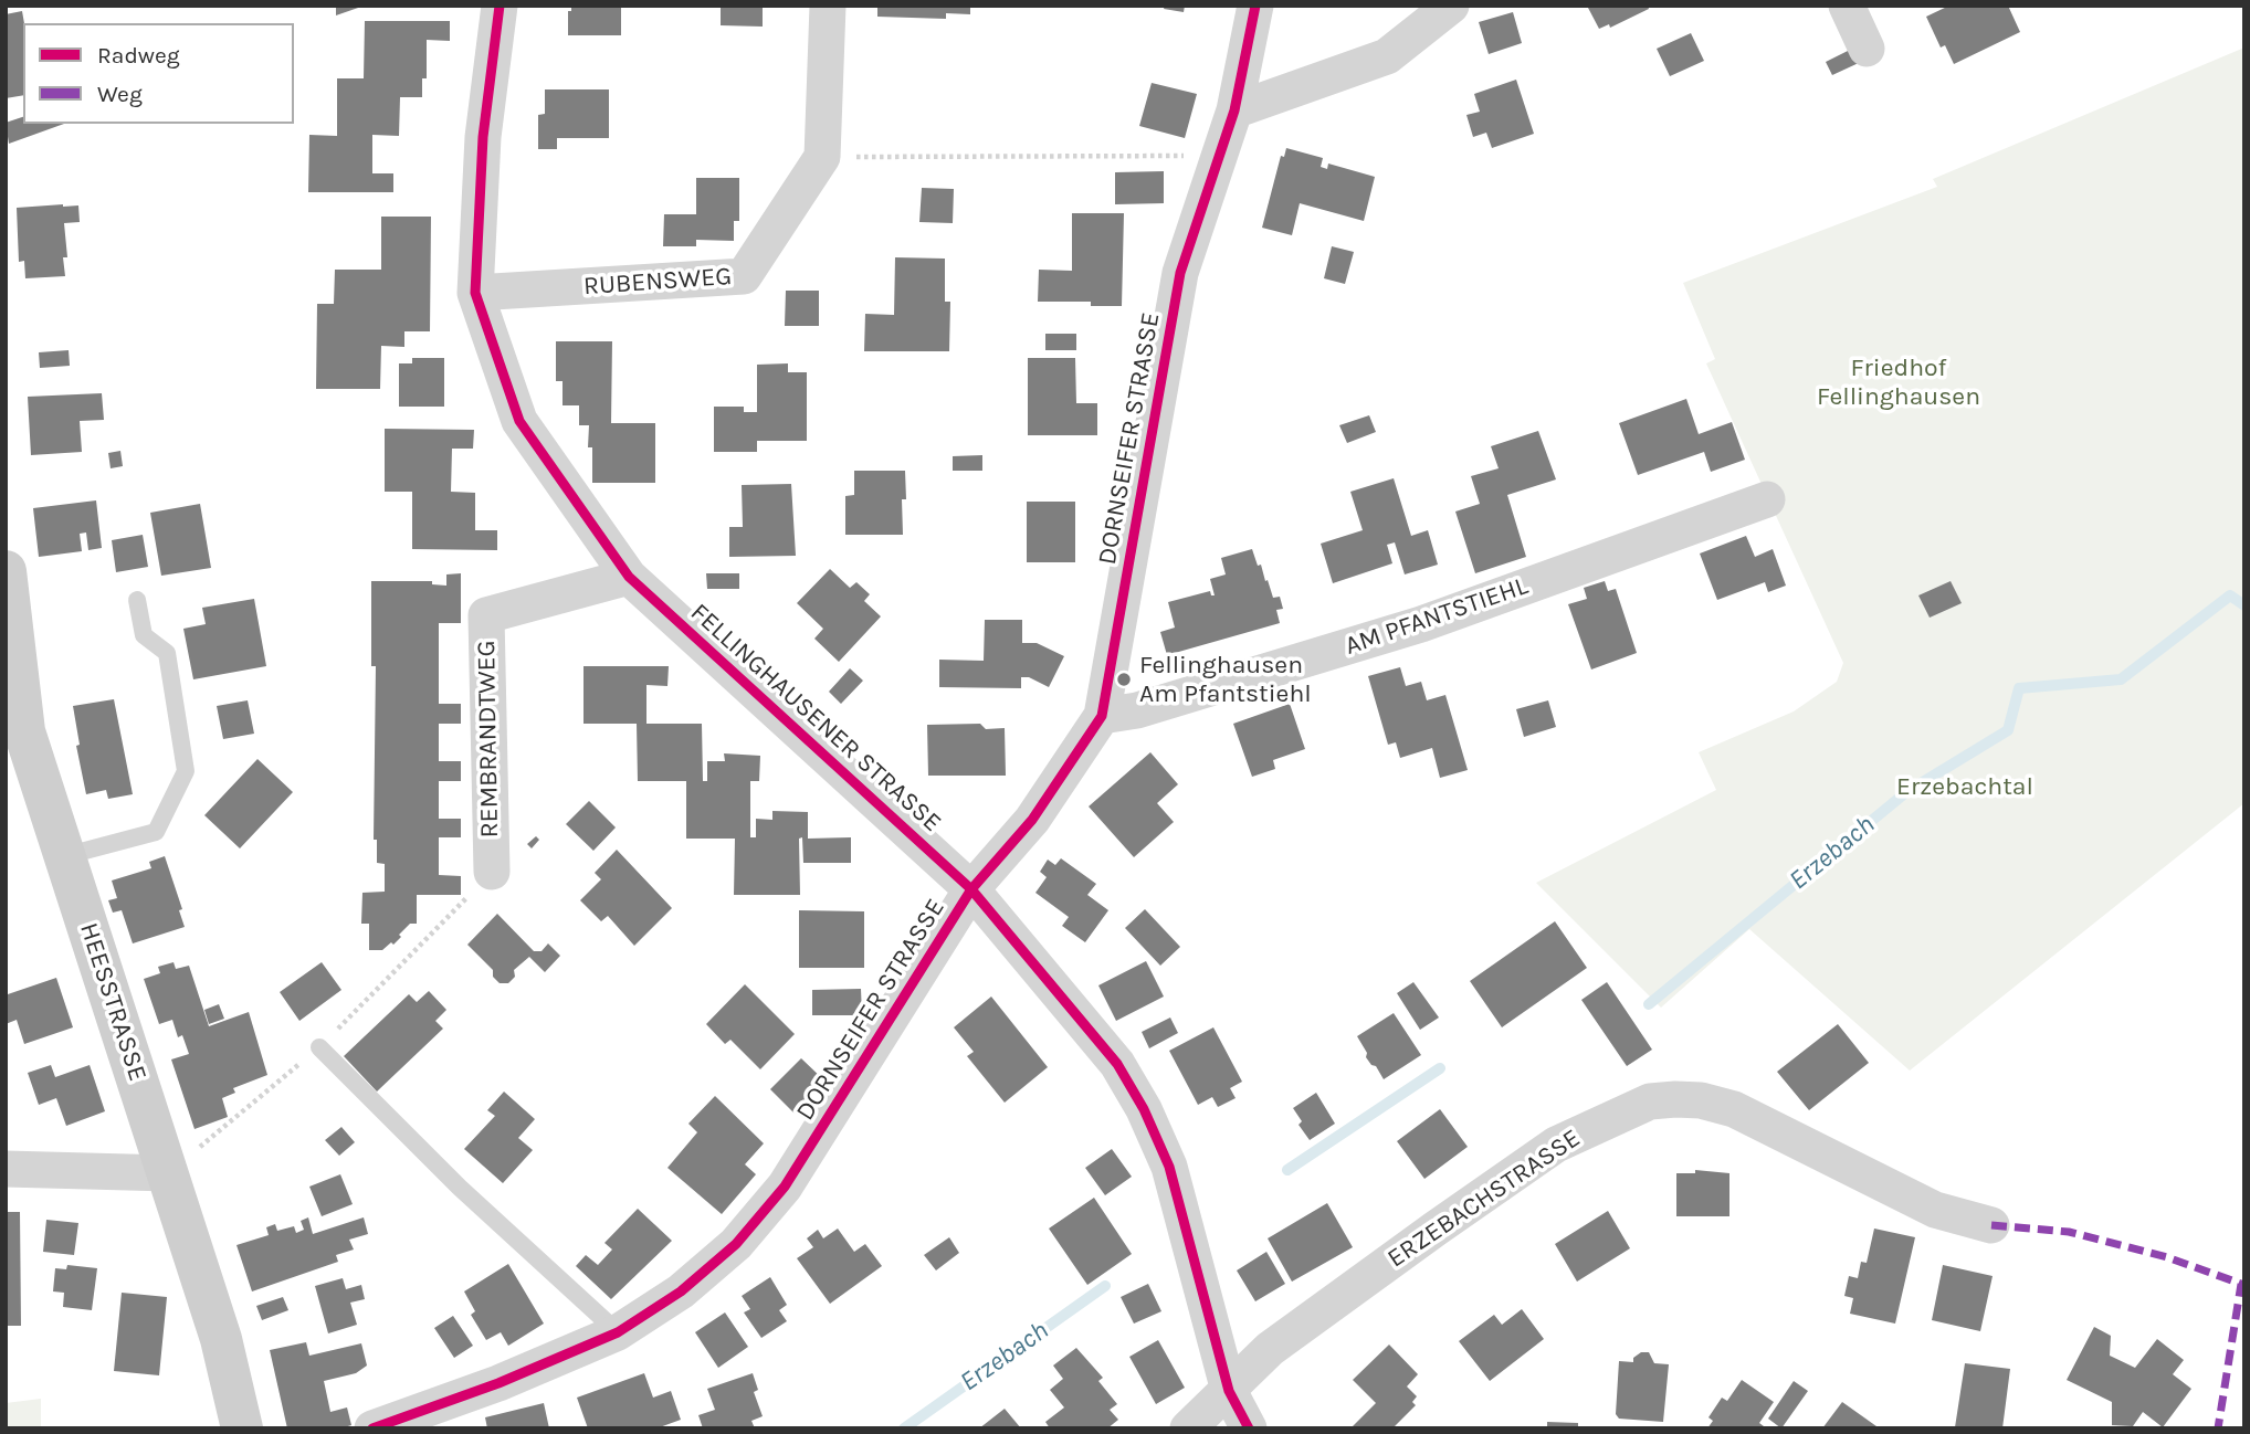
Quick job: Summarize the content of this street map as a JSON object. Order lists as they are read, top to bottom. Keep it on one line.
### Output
{"streets":{"main road":["HEESSTRASSE"],"street":["RUBENSWEG","DORNSEIFER STRASSE","AM PFANTSTIEHL","FELLINGHAUSENER STRASSE","REMBRANDTWEG","ERZEBACHSTRASSE"]},"crossings":[["RUBENSWEG","FELLINGHAUSENER STRASSE"],["DORNSEIFER STRASSE","AM PFANTSTIEHL"],["DORNSEIFER STRASSE","FELLINGHAUSENER STRASSE"],["FELLINGHAUSENER STRASSE","REMBRANDTWEG"],["FELLINGHAUSENER STRASSE","ERZEBACHSTRASSE"]],"water":["Erzebach"],"parks":["Friedhof Fellinghausen","Erzebachtal"],"places":["Fellinghausen Am Pfantstiehl"],"legend":["Radweg","Weg"]}
